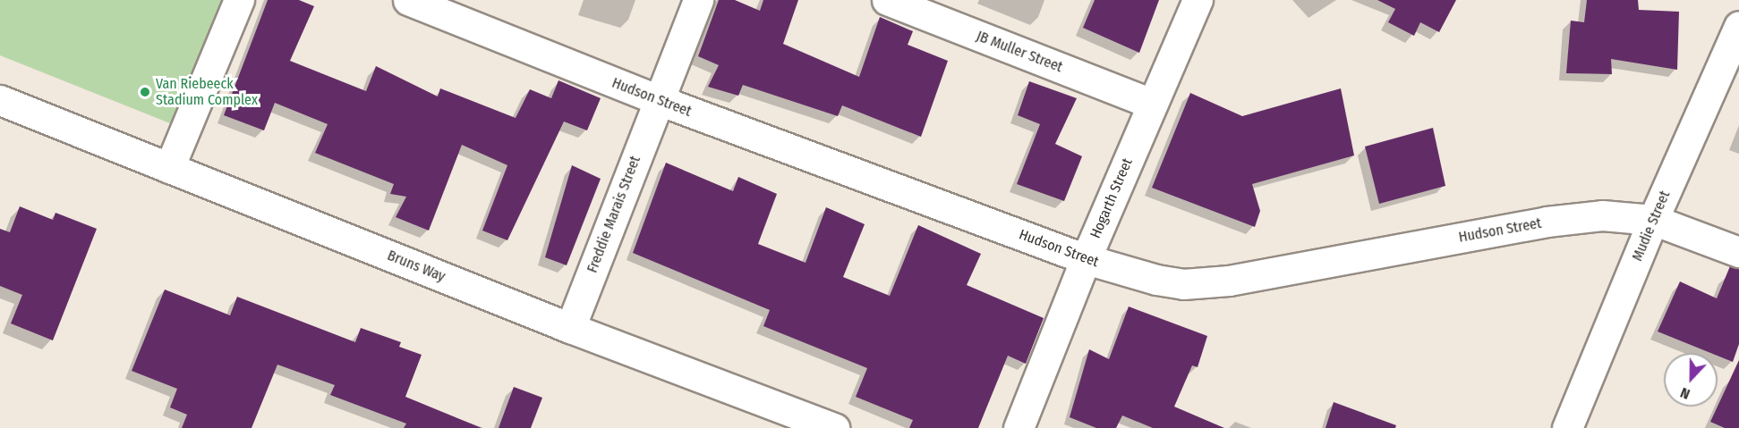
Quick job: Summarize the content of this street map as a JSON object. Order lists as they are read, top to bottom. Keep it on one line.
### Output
{"streets":{"street":["JB Muller Street","Hudson Street","Hogarth Street","Freddie Marais Street","Mudie Street","Bruns Way"]},"crossings":[["JB Muller Street","Hogarth Street"],["Hudson Street","Hogarth Street"],["Hudson Street","Freddie Marais Street"],["Hudson Street","Mudie Street"],["Freddie Marais Street","Bruns Way"]],"places":["Van Riebeeck Stadium Complex"],"north":"bottom"}
